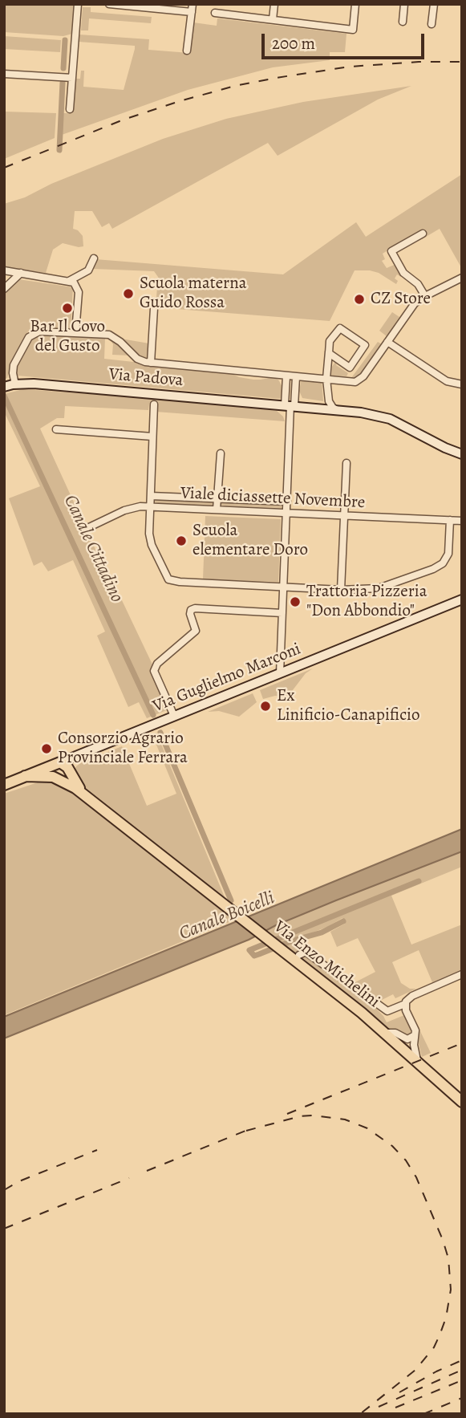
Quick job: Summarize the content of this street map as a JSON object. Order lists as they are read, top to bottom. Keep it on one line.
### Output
{"streets":{"main road":["Via Padova","Via Guglielmo Marconi","Via Enzo Michelini"],"street":["Viale diciassette Novembre"]},"crossings":[["Via Guglielmo Marconi","Via Enzo Michelini"]],"water":["Canale Cittadino","Canale Boicelli"],"places":["Scuola materna Guido Rossa","CZ Store","Bar Il Covo del Gusto","Scuola elementare Doro","Trattoria Pizzeria \"Don Abbondio\"","Ex Linificio-Canapificio","Consorzio Agrario Provinciale Ferrara"],"scale_bar":"200 m"}
